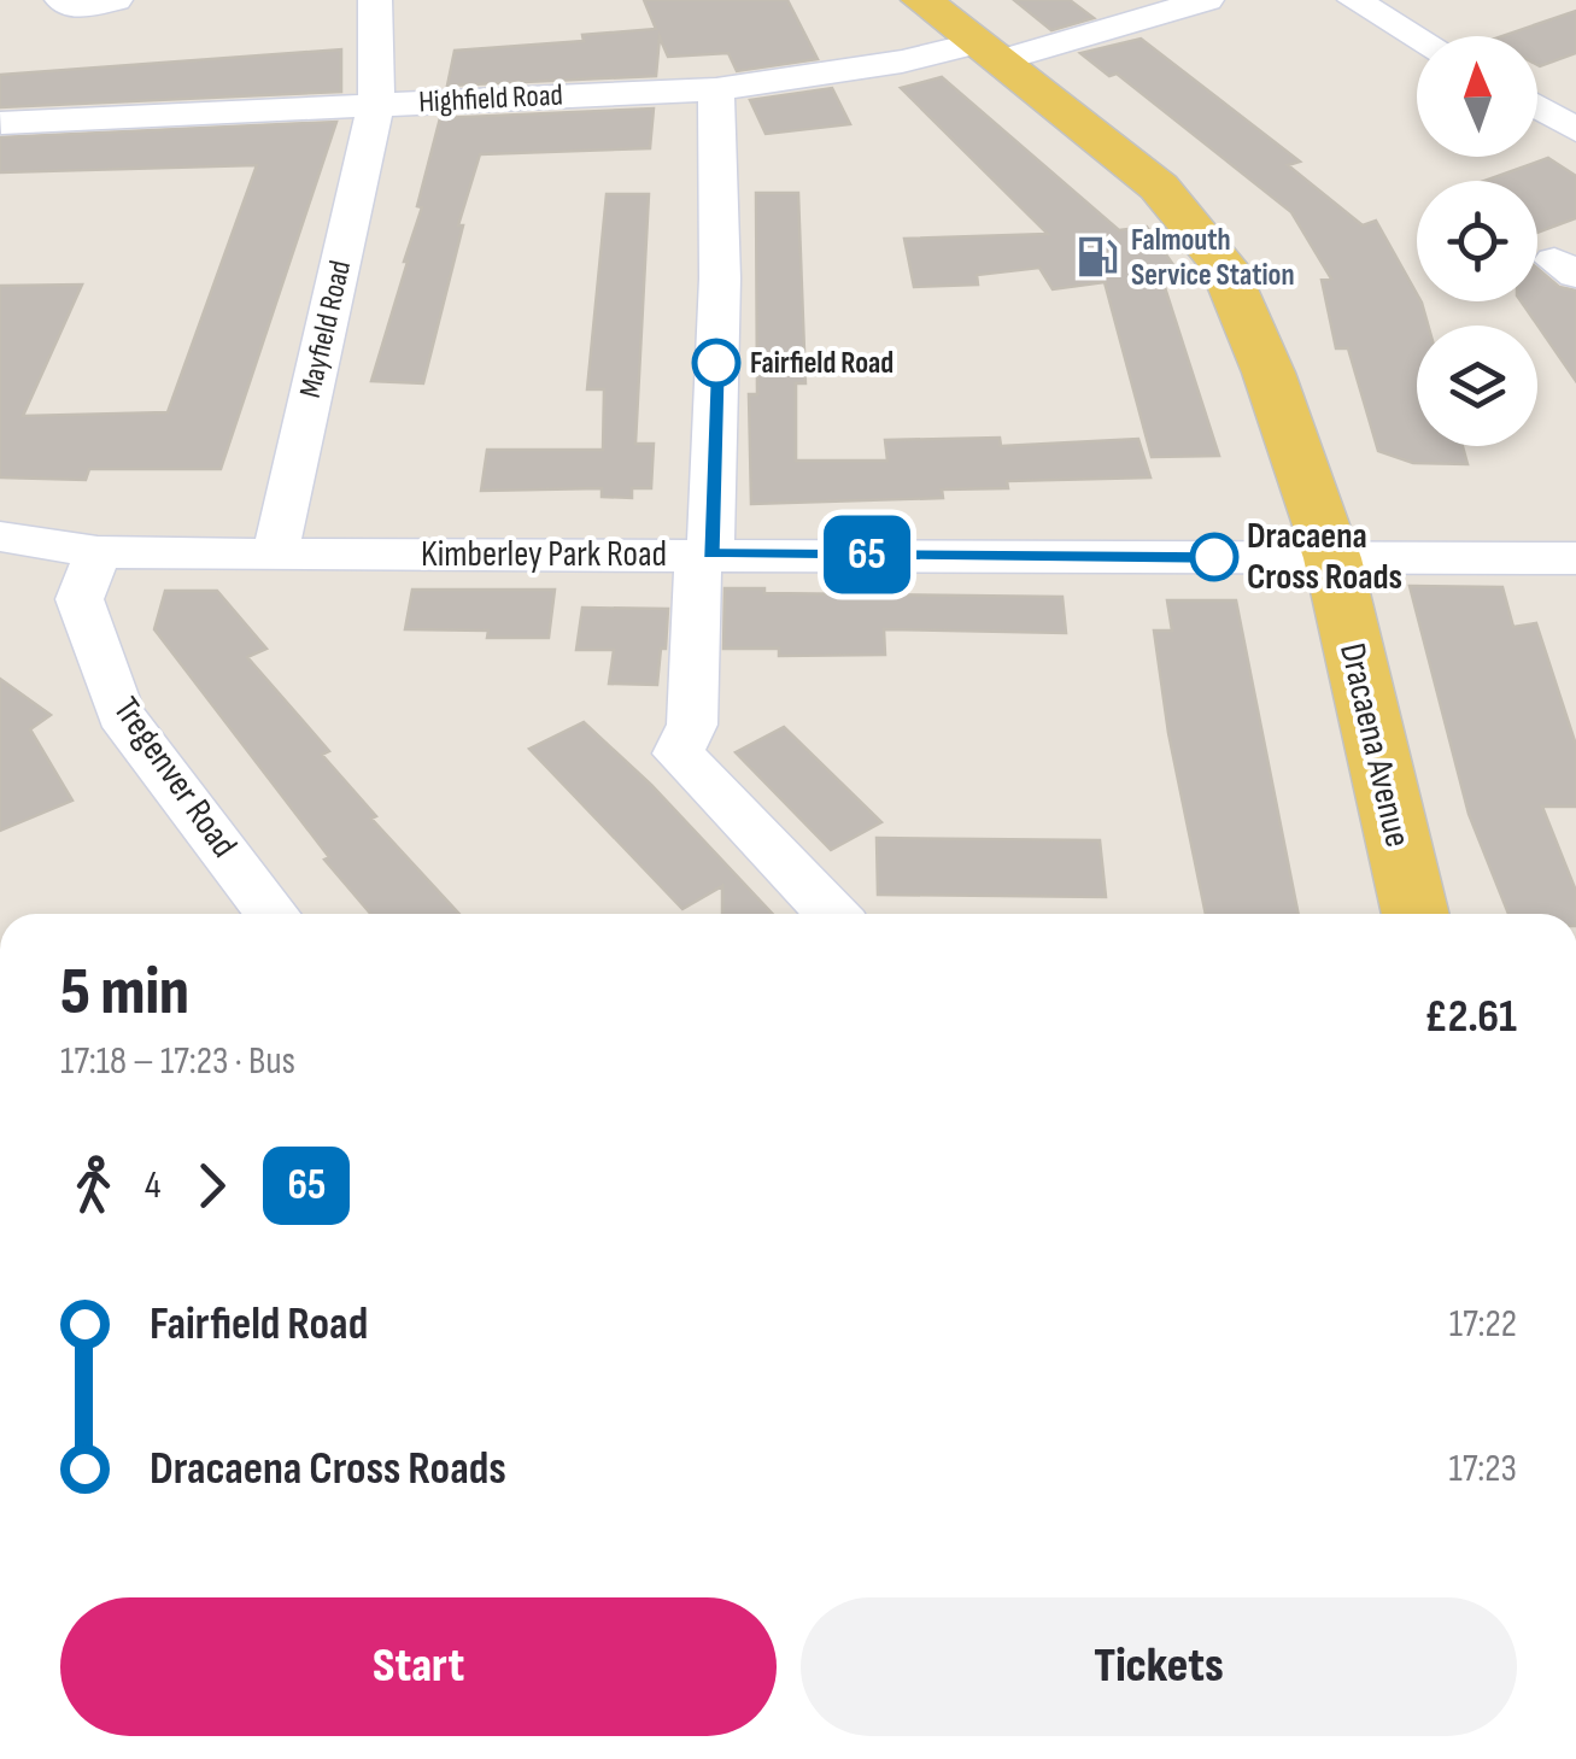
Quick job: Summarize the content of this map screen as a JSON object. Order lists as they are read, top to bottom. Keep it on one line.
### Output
{"streets":{"main road":["Dracaena Avenue"],"street":["Highfield Road","Mayfield Road","Kimberley Park Road","Tregenver Road"]},"crossings":[["Highfield Road","Mayfield Road"],["Highfield Road","Dracaena Avenue"],["Mayfield Road","Kimberley Park Road"],["Kimberley Park Road","Dracaena Avenue"],["Kimberley Park Road","Tregenver Road"]],"places":{"fuel station":["Falmouth Service Station"],"other":["Fairfield Road","Dracaena Cross Roads"]},"lines":["bus line 65"],"north":"top","page":{"on_map":"65","heading":["5 min","17:18 – 17:23 · Bus","£2.61"],"legs":["4","65"],"list":[{"name":"Fairfield Road","value":"17:22"},{"name":"Dracaena Cross Roads","value":"17:23"}],"buttons":["Start","Tickets"]}}
